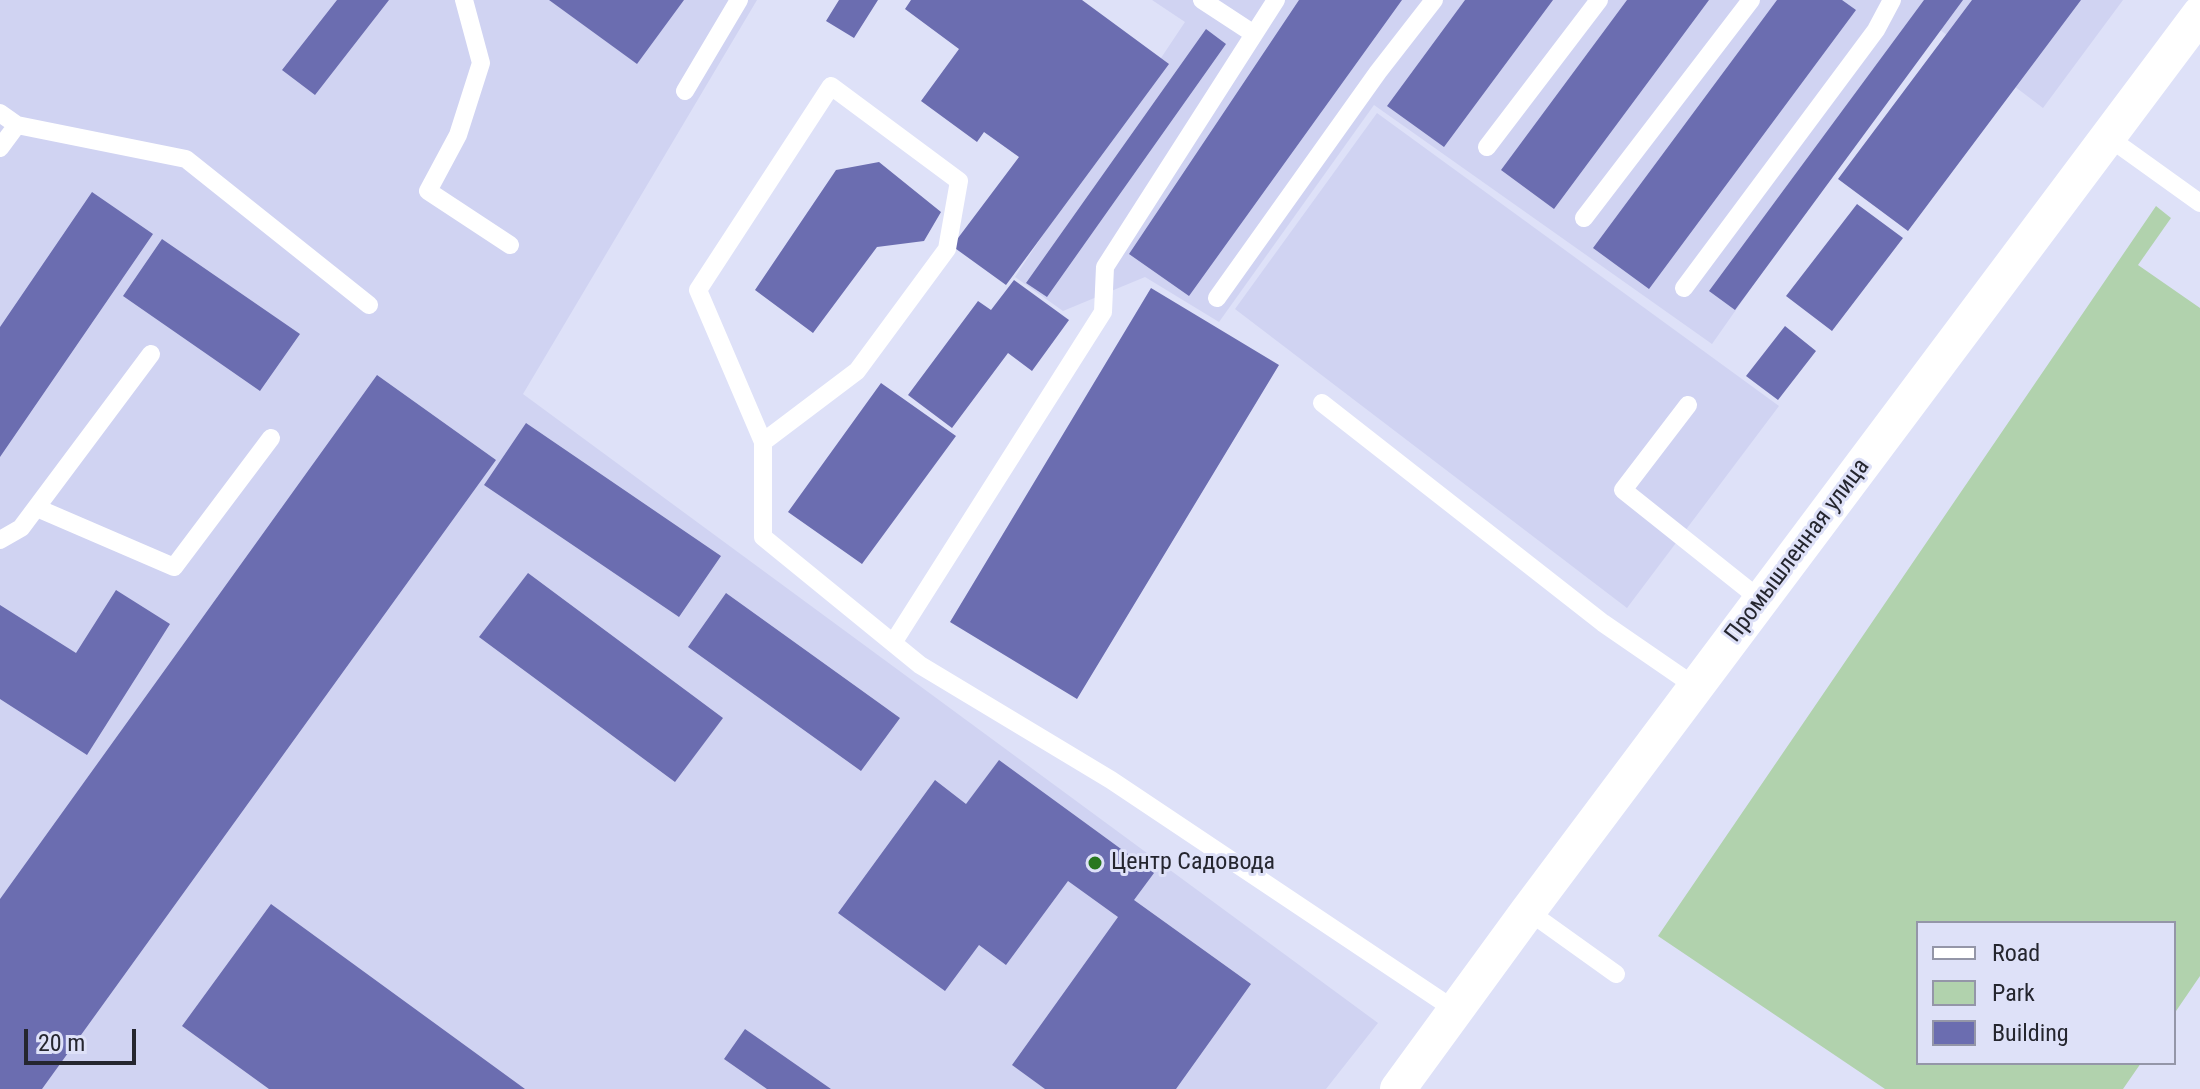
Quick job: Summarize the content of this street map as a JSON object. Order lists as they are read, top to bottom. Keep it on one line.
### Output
{"streets":{"street":["Промышленная улица"]},"places":["Центр Садовода"],"legend":["Road","Park","Building"],"scale_bar":"20 m"}
